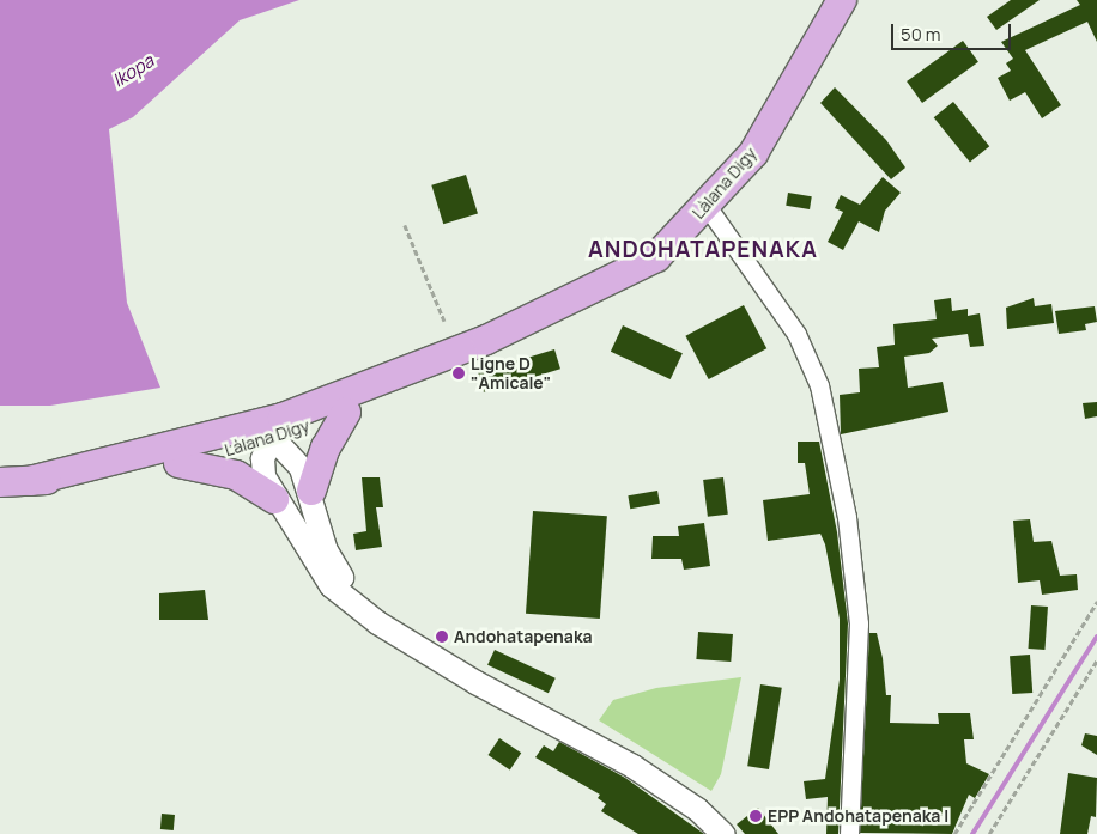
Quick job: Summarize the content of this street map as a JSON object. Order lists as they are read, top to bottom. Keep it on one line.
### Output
{"streets":{"main road":["Làlana Digy"]},"districts":["ANDOHATAPENAKA"],"water":["Ikopa"],"places":["Ligne D \"Amicale\"","Andohatapenaka","EPP Andohatapenaka I"],"scale_bar":"50 m"}
